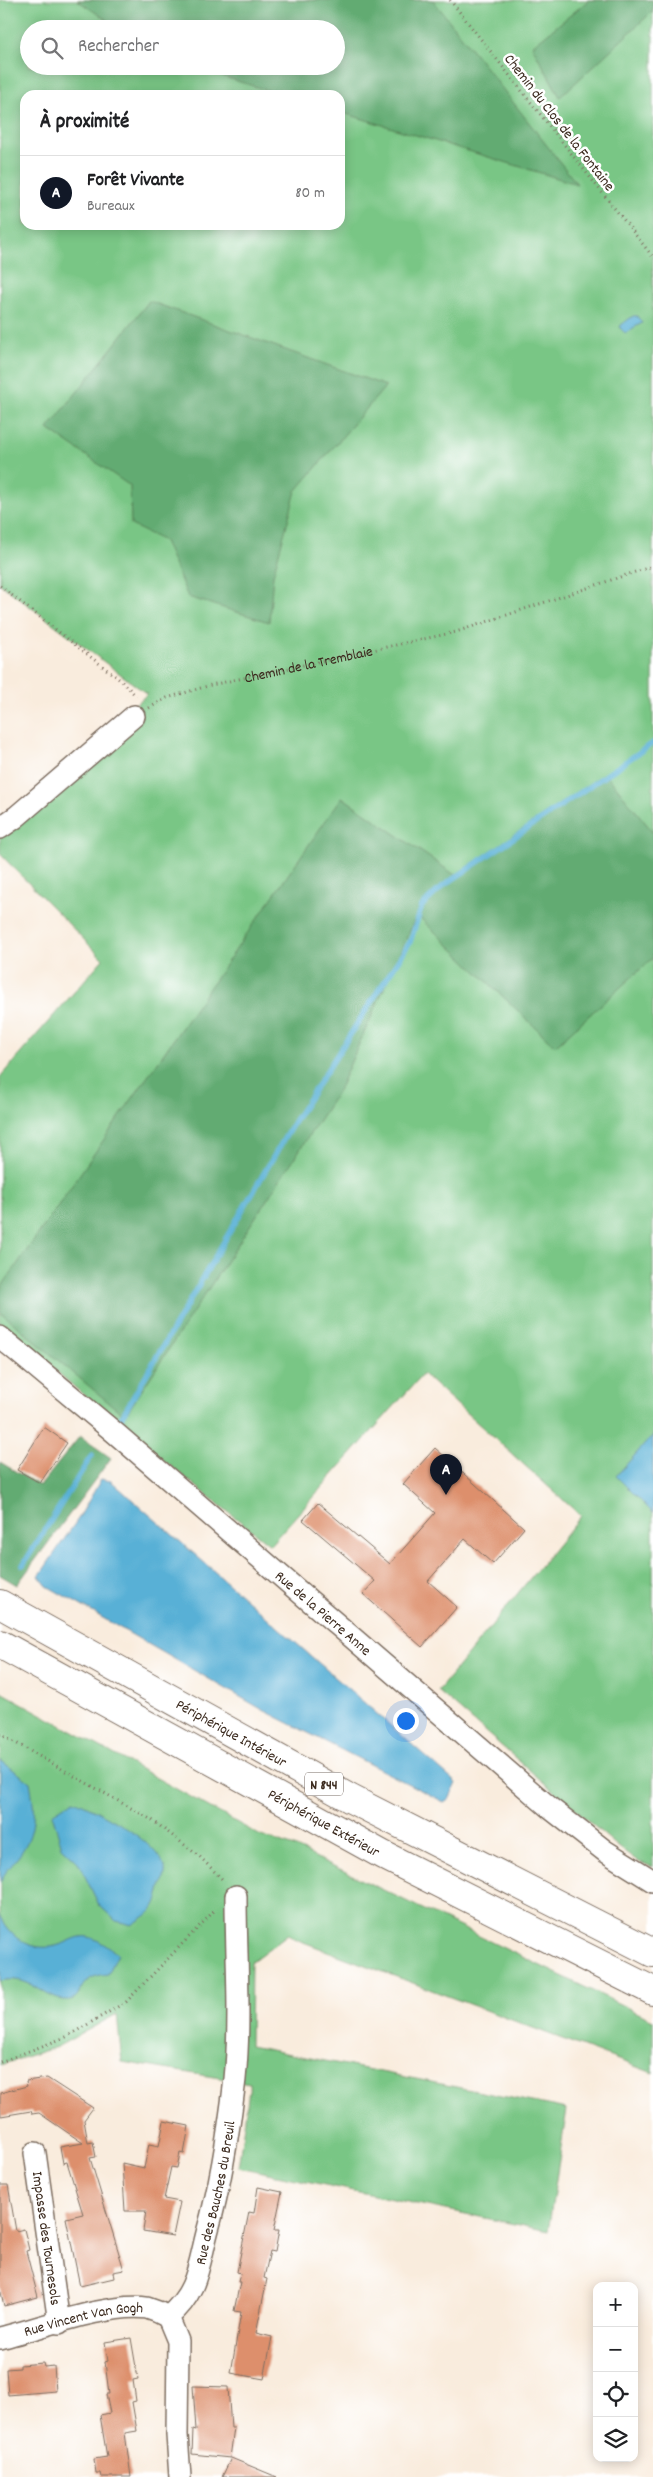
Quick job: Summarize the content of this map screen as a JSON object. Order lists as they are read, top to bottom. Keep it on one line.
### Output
{"streets":{"highway":["Périphérique Intérieur","N 844","Périphérique Extérieur"],"street":["Rue de la Pierre Anne","Rue des Bauches du Breuil","Impasse des Tournesols","Rue Vincent Van Gogh"],"path":["Chemin du Clos de la Fontaine","Chemin de la Tremblaie"]},"crossings":[["Rue des Bauches du Breuil","Rue Vincent Van Gogh"],["Impasse des Tournesols","Rue Vincent Van Gogh"]],"page":{"search":"Rechercher","heading":"À proximité","list":[{"mark":"A","name":"Forêt Vivante","note":"Bureaux","value":"80 m"}],"pins":"A","map_buttons":["+","−"]}}
